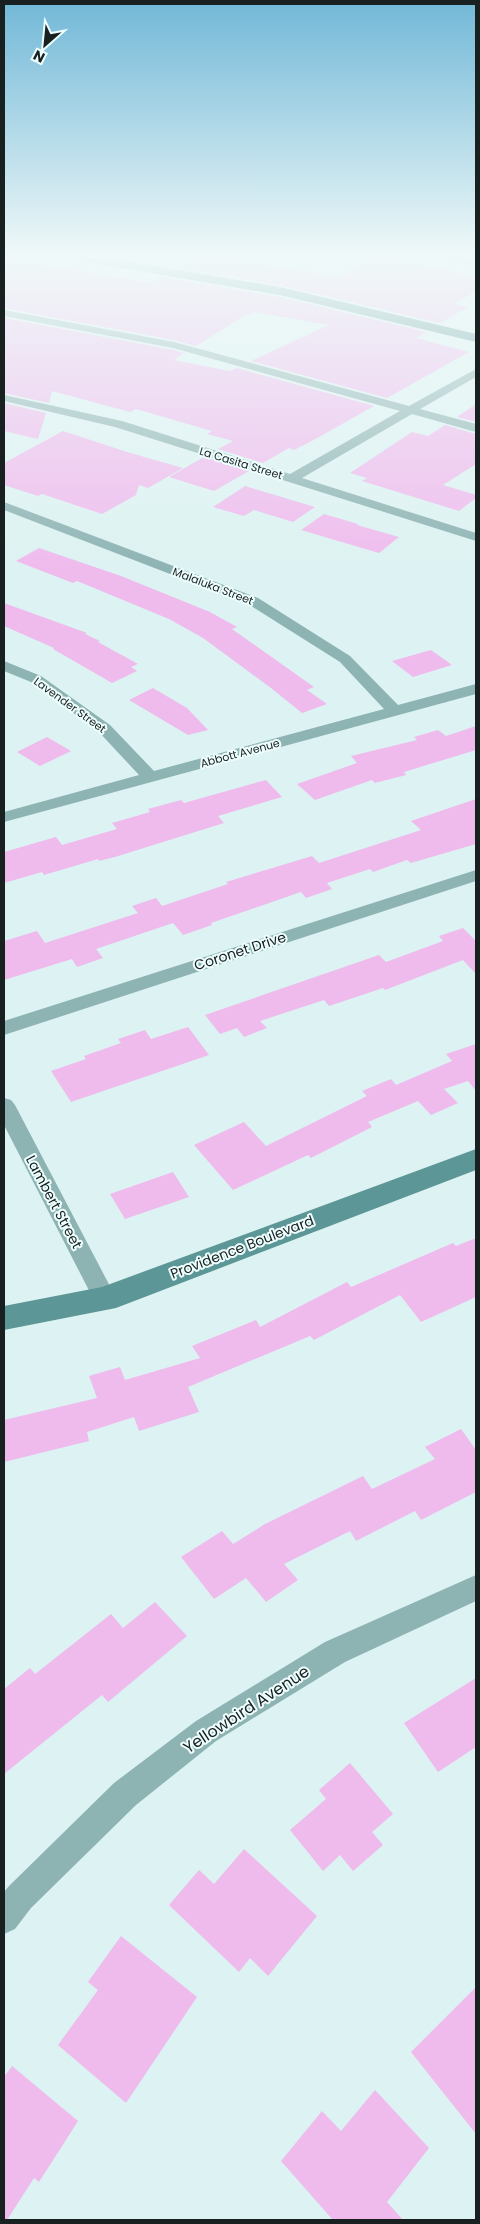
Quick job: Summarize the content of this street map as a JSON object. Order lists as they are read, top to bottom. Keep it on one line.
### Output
{"streets":{"street":["La Casita Street","Malaluka Street","Lavender Street","Abbott Avenue","Coronet Drive","Lambert Street","Providence Boulevard","Yellowbird Avenue"]},"crossings":[["Malaluka Street","Abbott Avenue"],["Lavender Street","Abbott Avenue"],["Lambert Street","Providence Boulevard"]],"north":"bottom left"}
